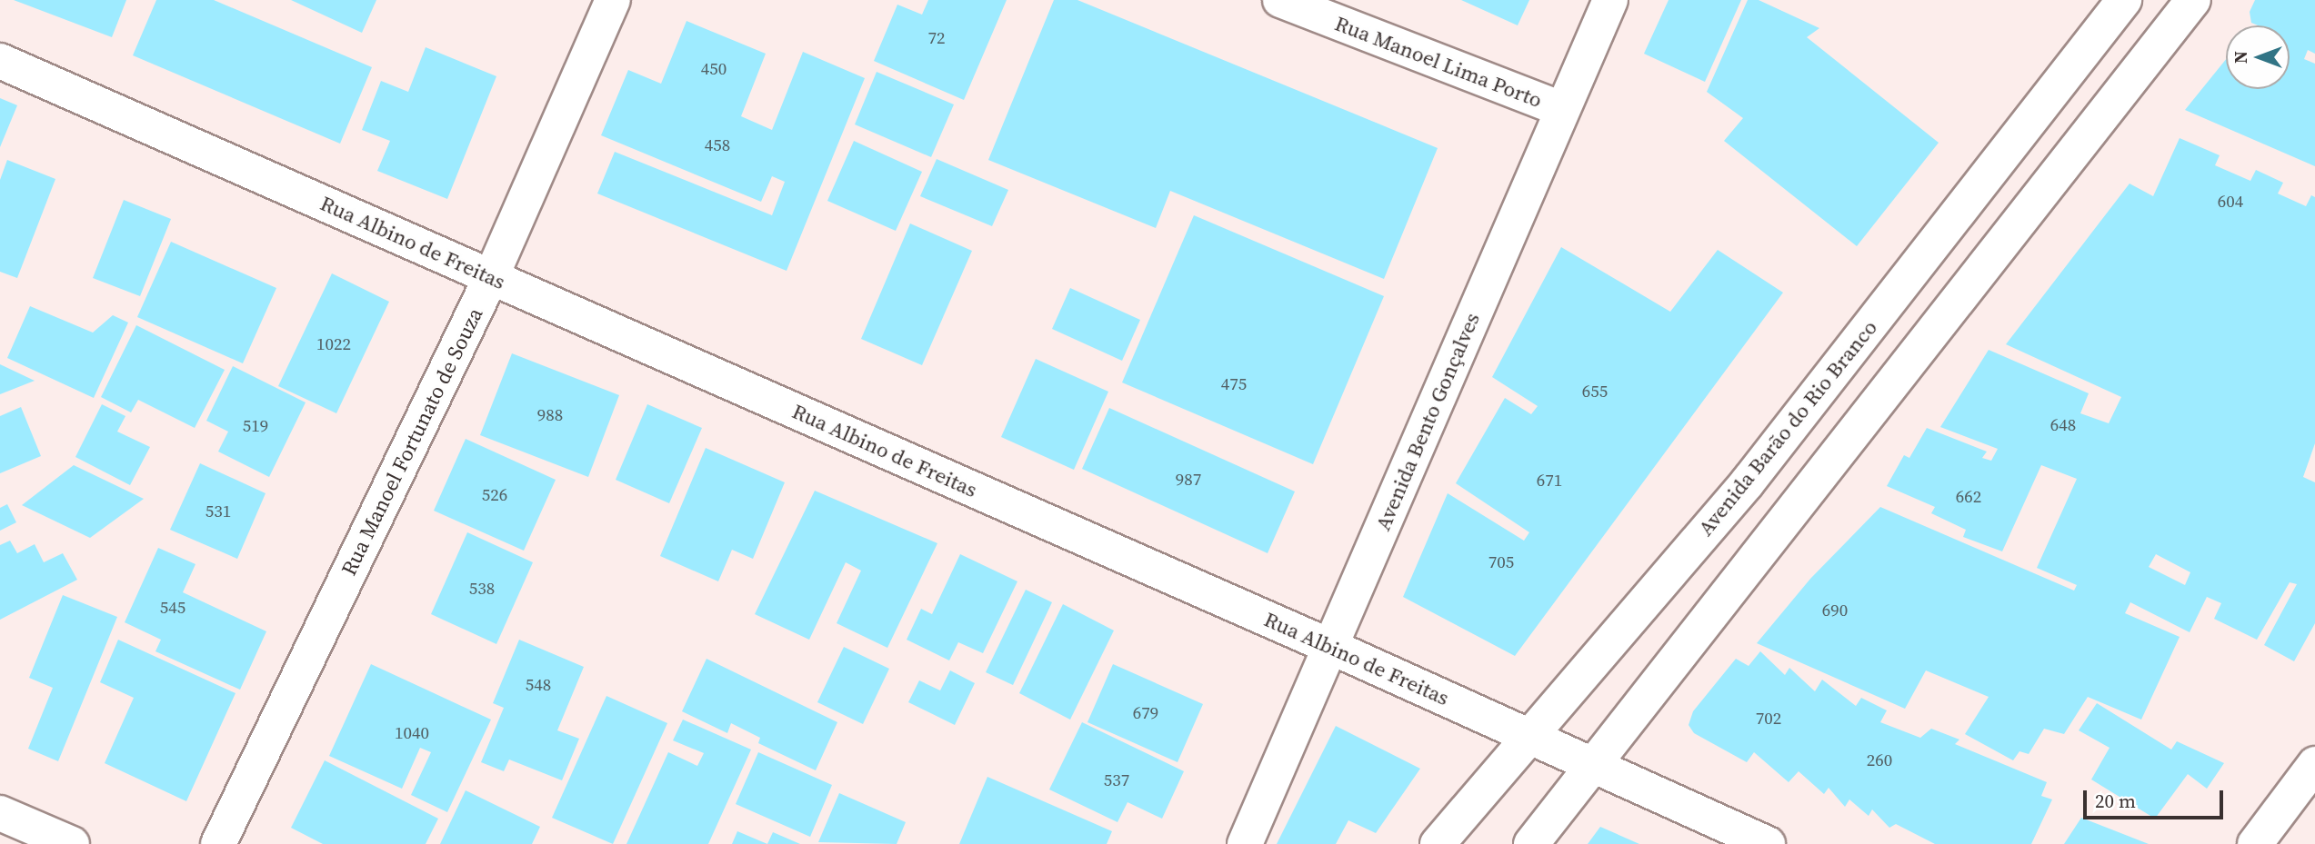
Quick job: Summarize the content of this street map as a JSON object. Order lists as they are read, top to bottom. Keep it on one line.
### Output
{"streets":{"street":["Rua Manoel Lima Porto","Rua Albino de Freitas","Avenida Bento Gonçalves","Avenida Barão do Rio Branco","Rua Manoel Fortunato de Souza"]},"crossings":[["Rua Manoel Lima Porto","Avenida Bento Gonçalves"],["Rua Albino de Freitas","Avenida Bento Gonçalves"],["Rua Albino de Freitas","Avenida Barão do Rio Branco"],["Rua Albino de Freitas","Rua Manoel Fortunato de Souza"]],"house_numbers":["72","450","458","604","1022","475","655","988","648","519","987","671","526","662","531","705","538","545","690","548","679","702","1040","260","537"],"scale_bar":"20 m","north":"left"}
